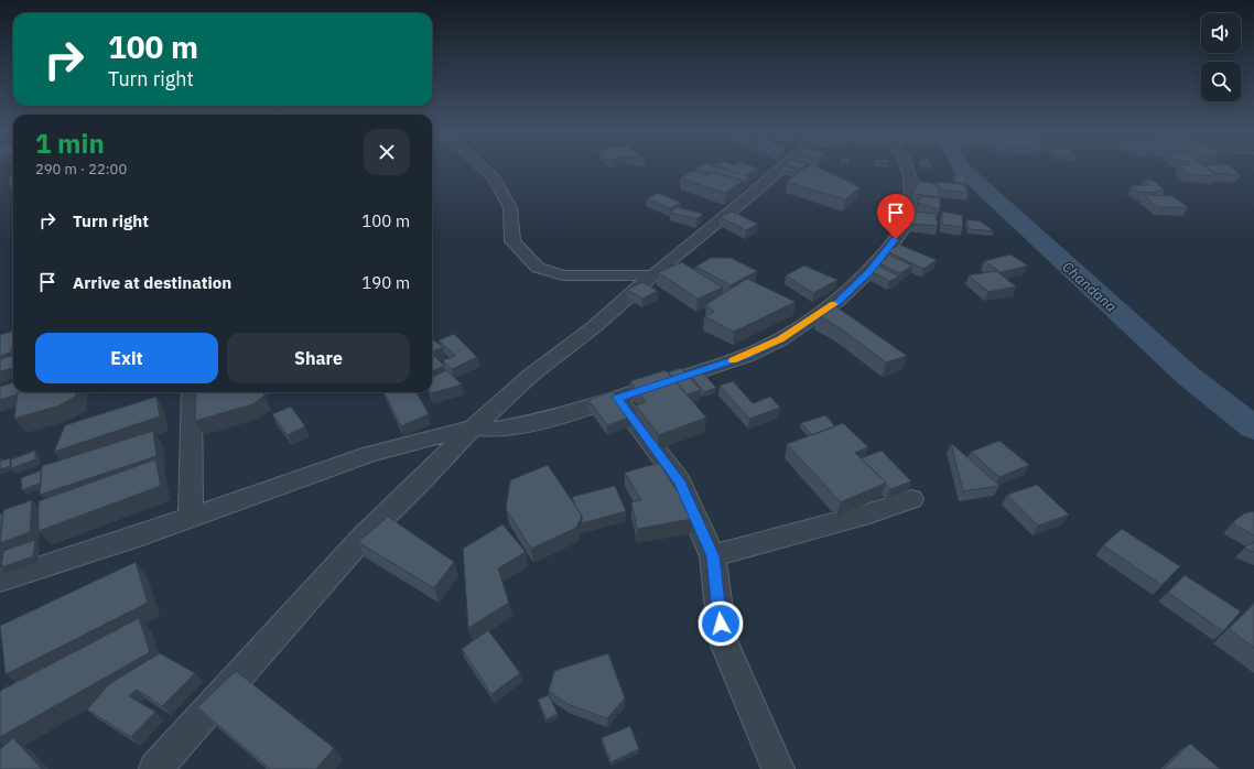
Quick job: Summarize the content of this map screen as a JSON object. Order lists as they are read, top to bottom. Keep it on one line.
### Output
{"water":["Chandana"],"page":{"turn":["100 m","Turn right"],"heading":["1 min","290 m · 22:00"],"list":[{"name":"Turn right","value":"100 m"},{"name":"Arrive at destination","value":"190 m"}],"buttons":["Exit","Share"]}}
